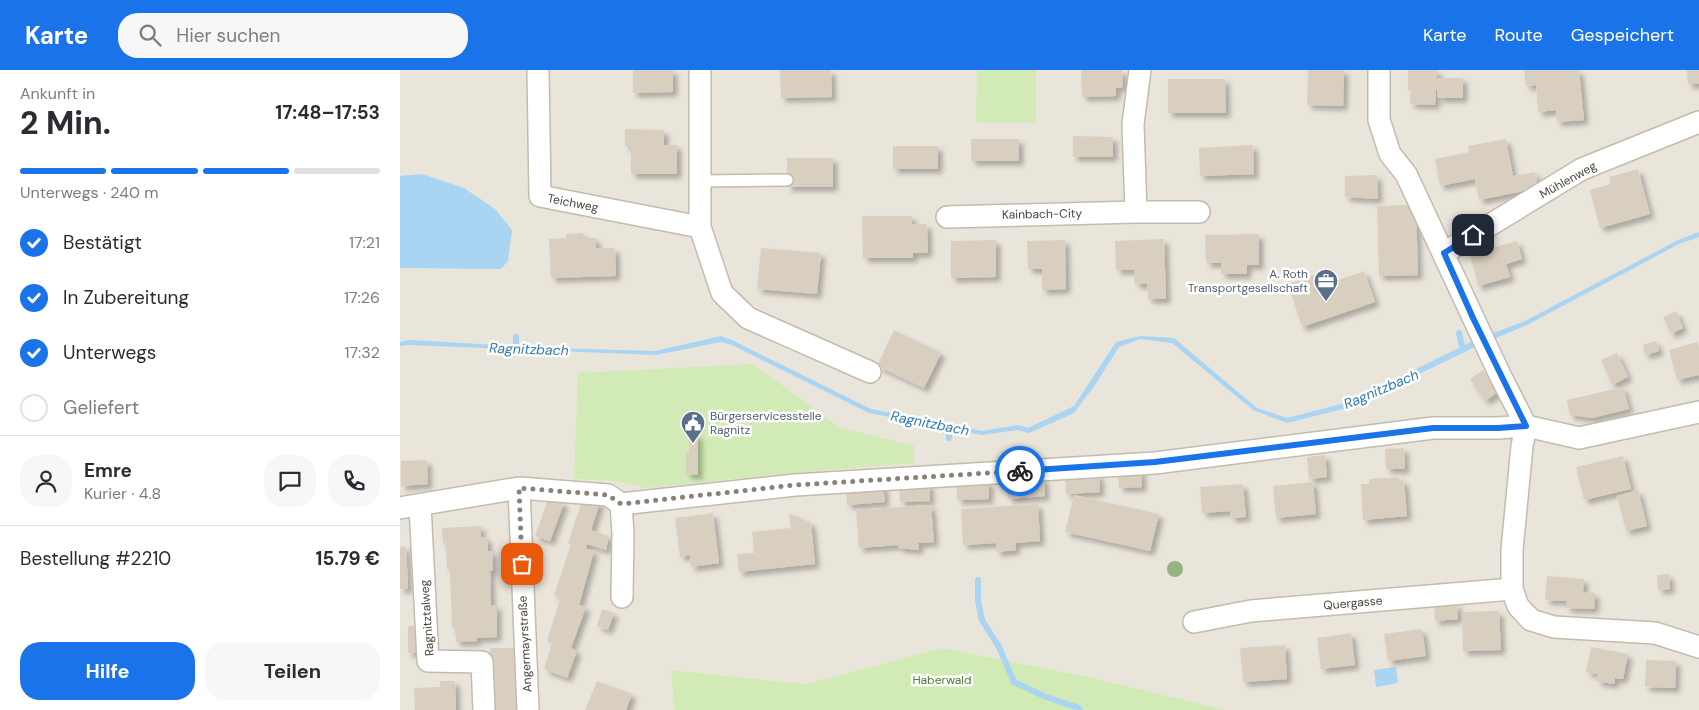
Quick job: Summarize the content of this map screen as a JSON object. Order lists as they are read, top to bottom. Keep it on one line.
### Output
{"streets":{"street":["Mühlenweg","Teichweg","Kainbach-City","Quergasse","Ragnitztalweg","Angermayrstraße"]},"water":["Ragnitzbach"],"parks":["Haberwald"],"places":{"office":["A. Roth Transportgesellschaft"],"public building":["Bürgerservicesstelle Ragnitz"]},"page":{"header":"Karte","search":"Hier suchen","nav":["Karte","Route","Gespeichert"],"heading":["2 Min.","Ankunft in","17:48–17:53"],"panel":["Emre","Kurier · 4.8","Bestellung #2210","15.79 €"],"bar":"Unterwegs · 240 m","list":[["Bestätigt","17:21"],["In Zubereitung","17:26"],["Unterwegs","17:32"],"Geliefert"],"buttons":["Hilfe","Teilen"]}}
